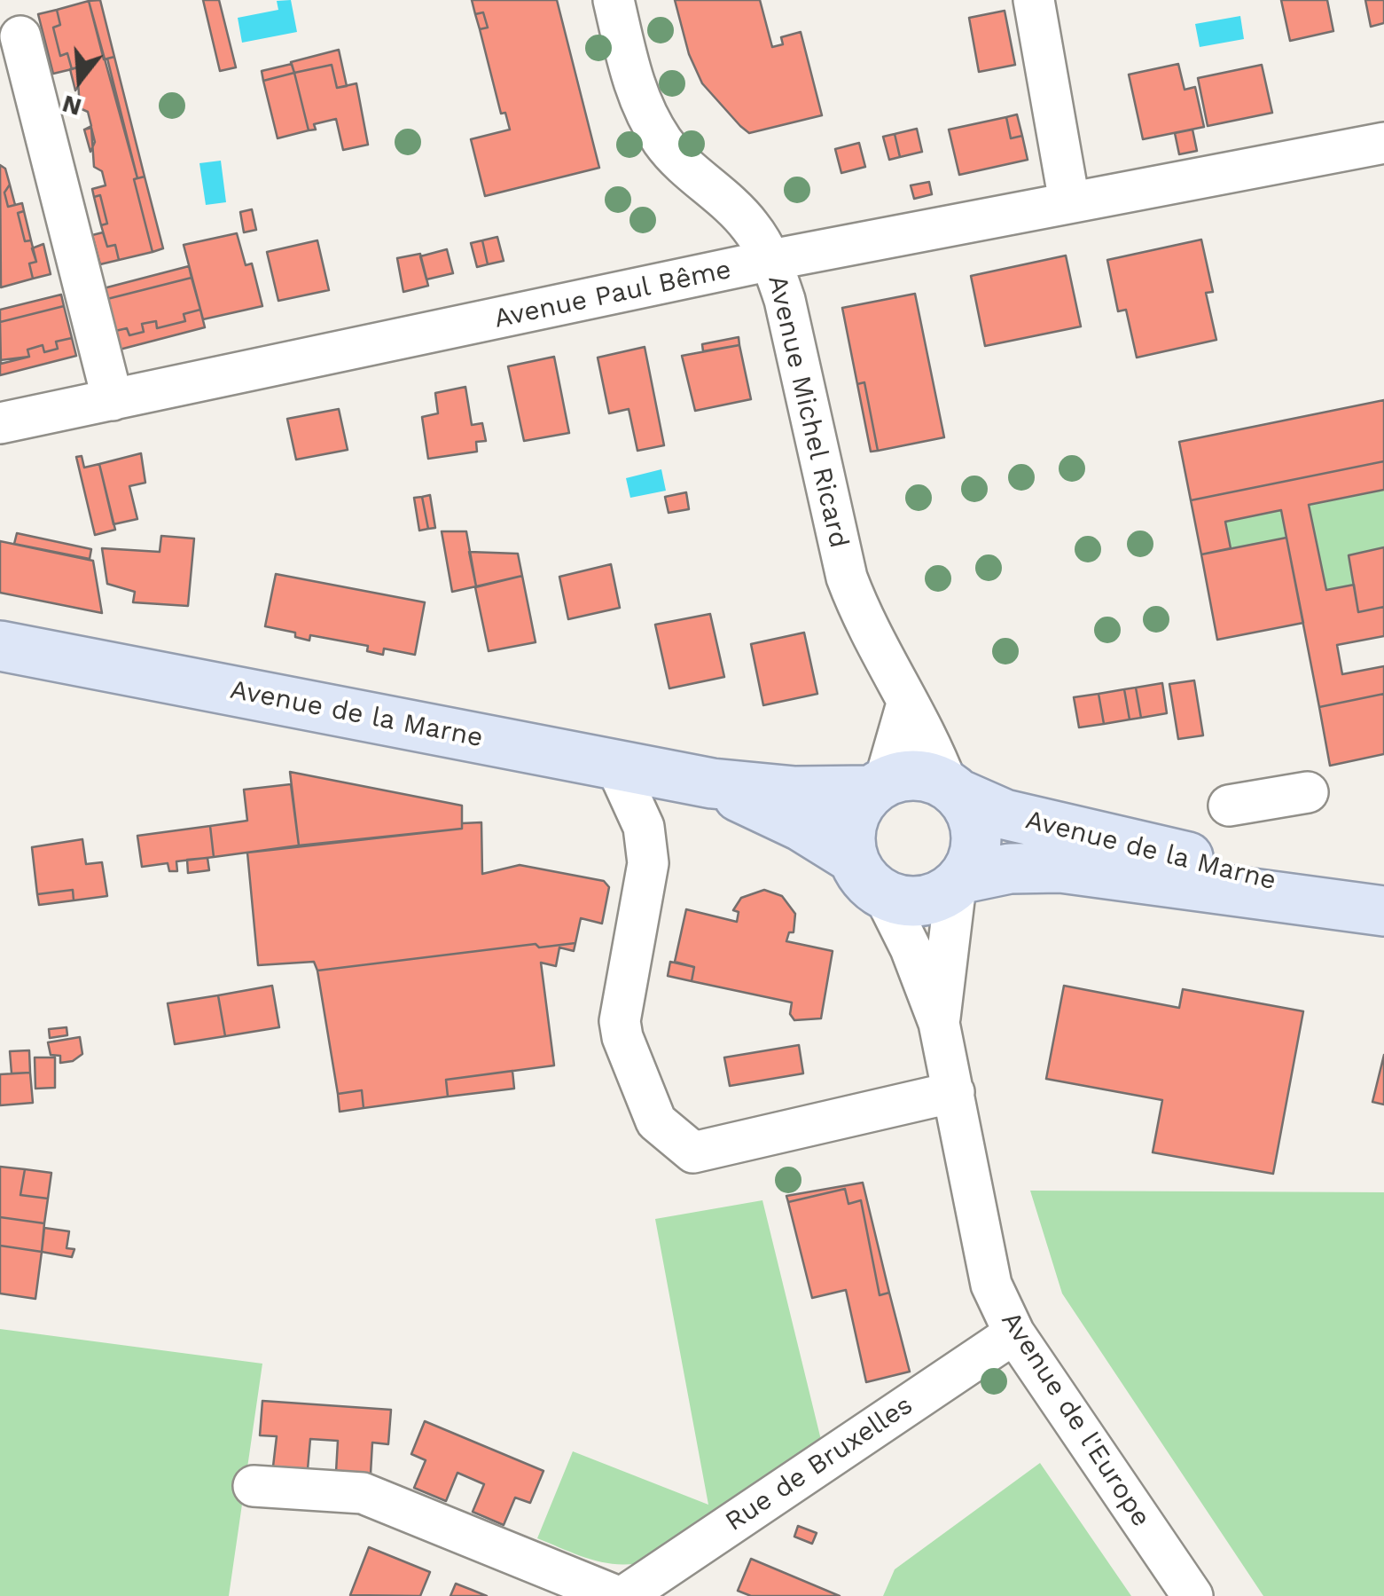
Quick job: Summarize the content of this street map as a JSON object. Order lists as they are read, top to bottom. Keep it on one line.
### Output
{"streets":{"main road":["Avenue de la Marne"],"street":["Avenue Paul Bême","Avenue Michel Ricard","Avenue de l'Europe","Rue de Bruxelles"]},"crossings":[["Avenue Paul Bême","Avenue Michel Ricard"],["Avenue Michel Ricard","Avenue de la Marne"],["Avenue Michel Ricard","Avenue de l'Europe"],["Avenue de la Marne","Avenue de l'Europe"],["Avenue de l'Europe","Rue de Bruxelles"]],"north":"bottom"}
